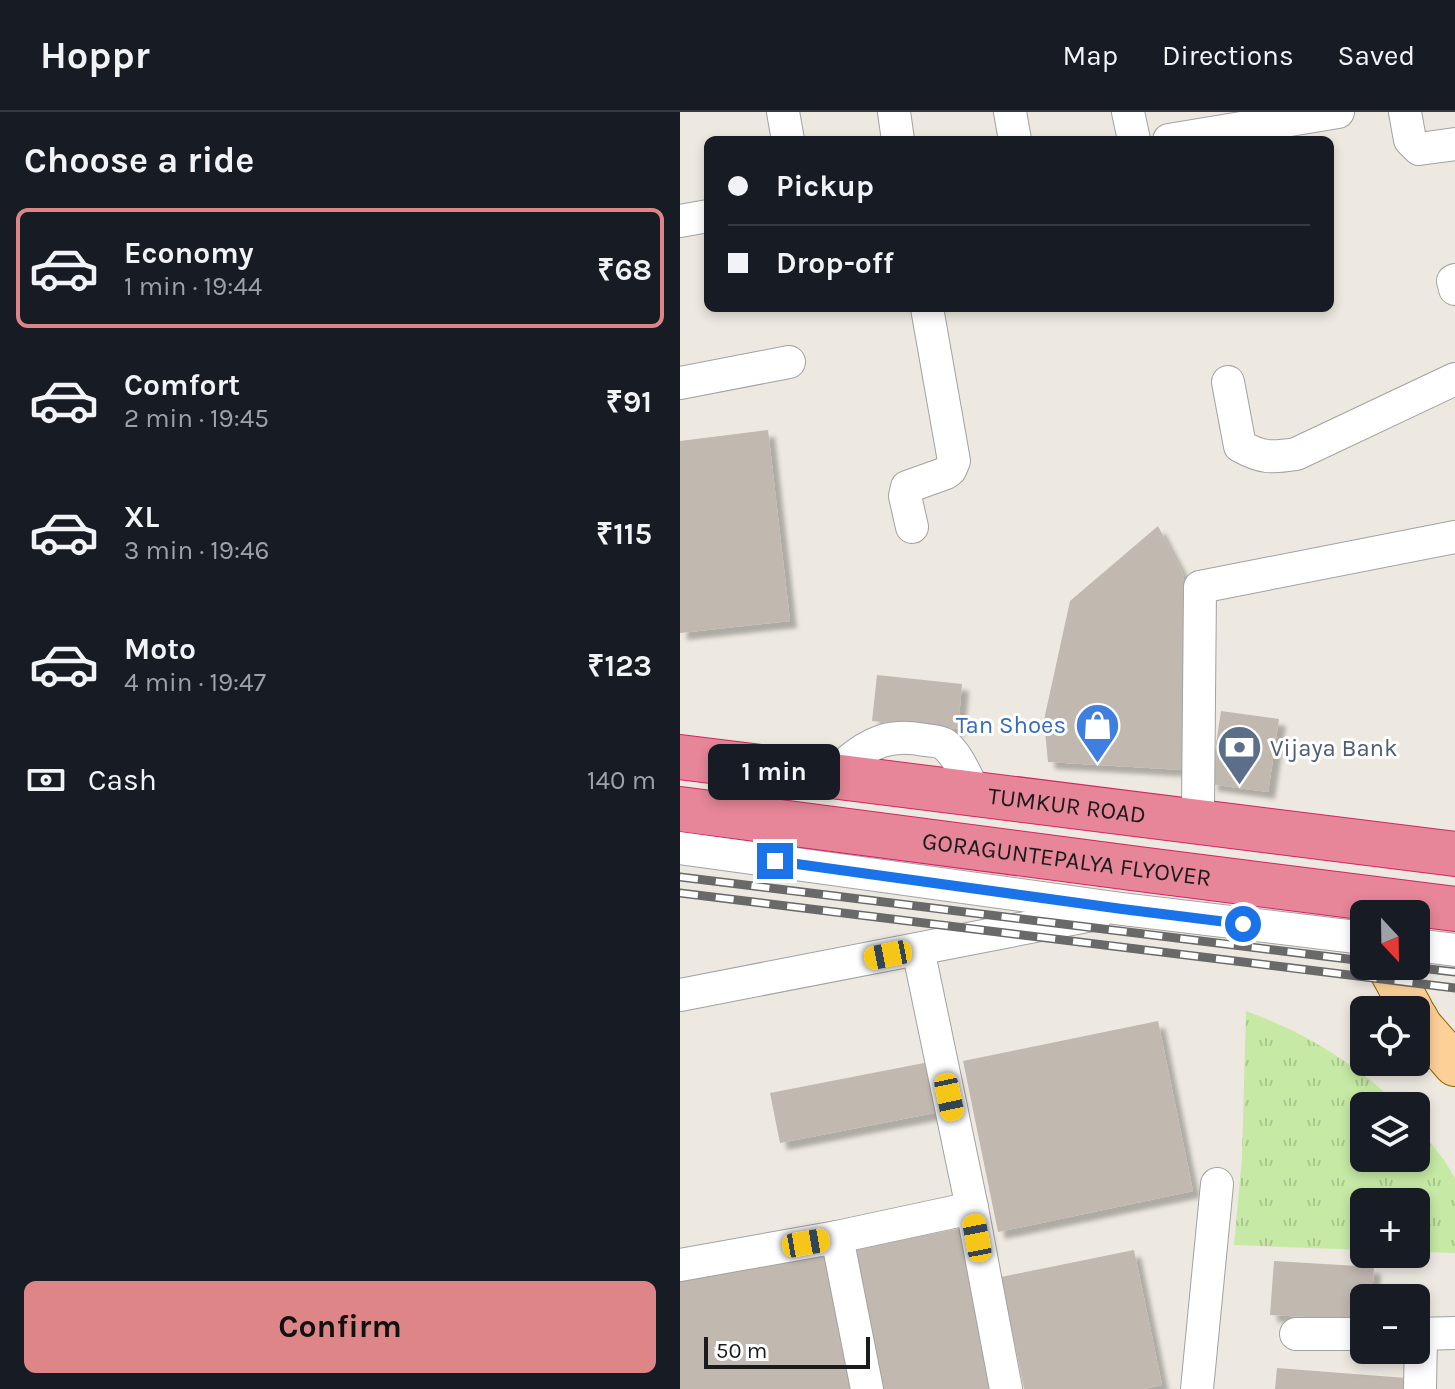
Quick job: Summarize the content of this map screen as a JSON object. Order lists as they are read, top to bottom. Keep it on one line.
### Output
{"streets":{"highway":["TUMKUR ROAD","GORAGUNTEPALYA FLYOVER"]},"places":{"shop":["Tan Shoes"],"bank":["Vijaya Bank"]},"scale_bar":"50 m","north":"bottom","page":{"header":"Hoppr","nav":["Map","Directions","Saved"],"heading":"Choose a ride","banner":["Pickup","Drop-off"],"list":[{"name":"Economy","note":"1 min · 19:44","value":"₹68"},{"name":"Comfort","note":"2 min · 19:45","value":"₹91"},{"name":"XL","note":"3 min · 19:46","value":"₹115"},{"name":"Moto","note":"4 min · 19:47","value":"₹123"}],"pay":["Cash","140 m"],"bubble":"1 min","map_buttons":["+","−"],"buttons":"Confirm","scale":"50 m"}}
